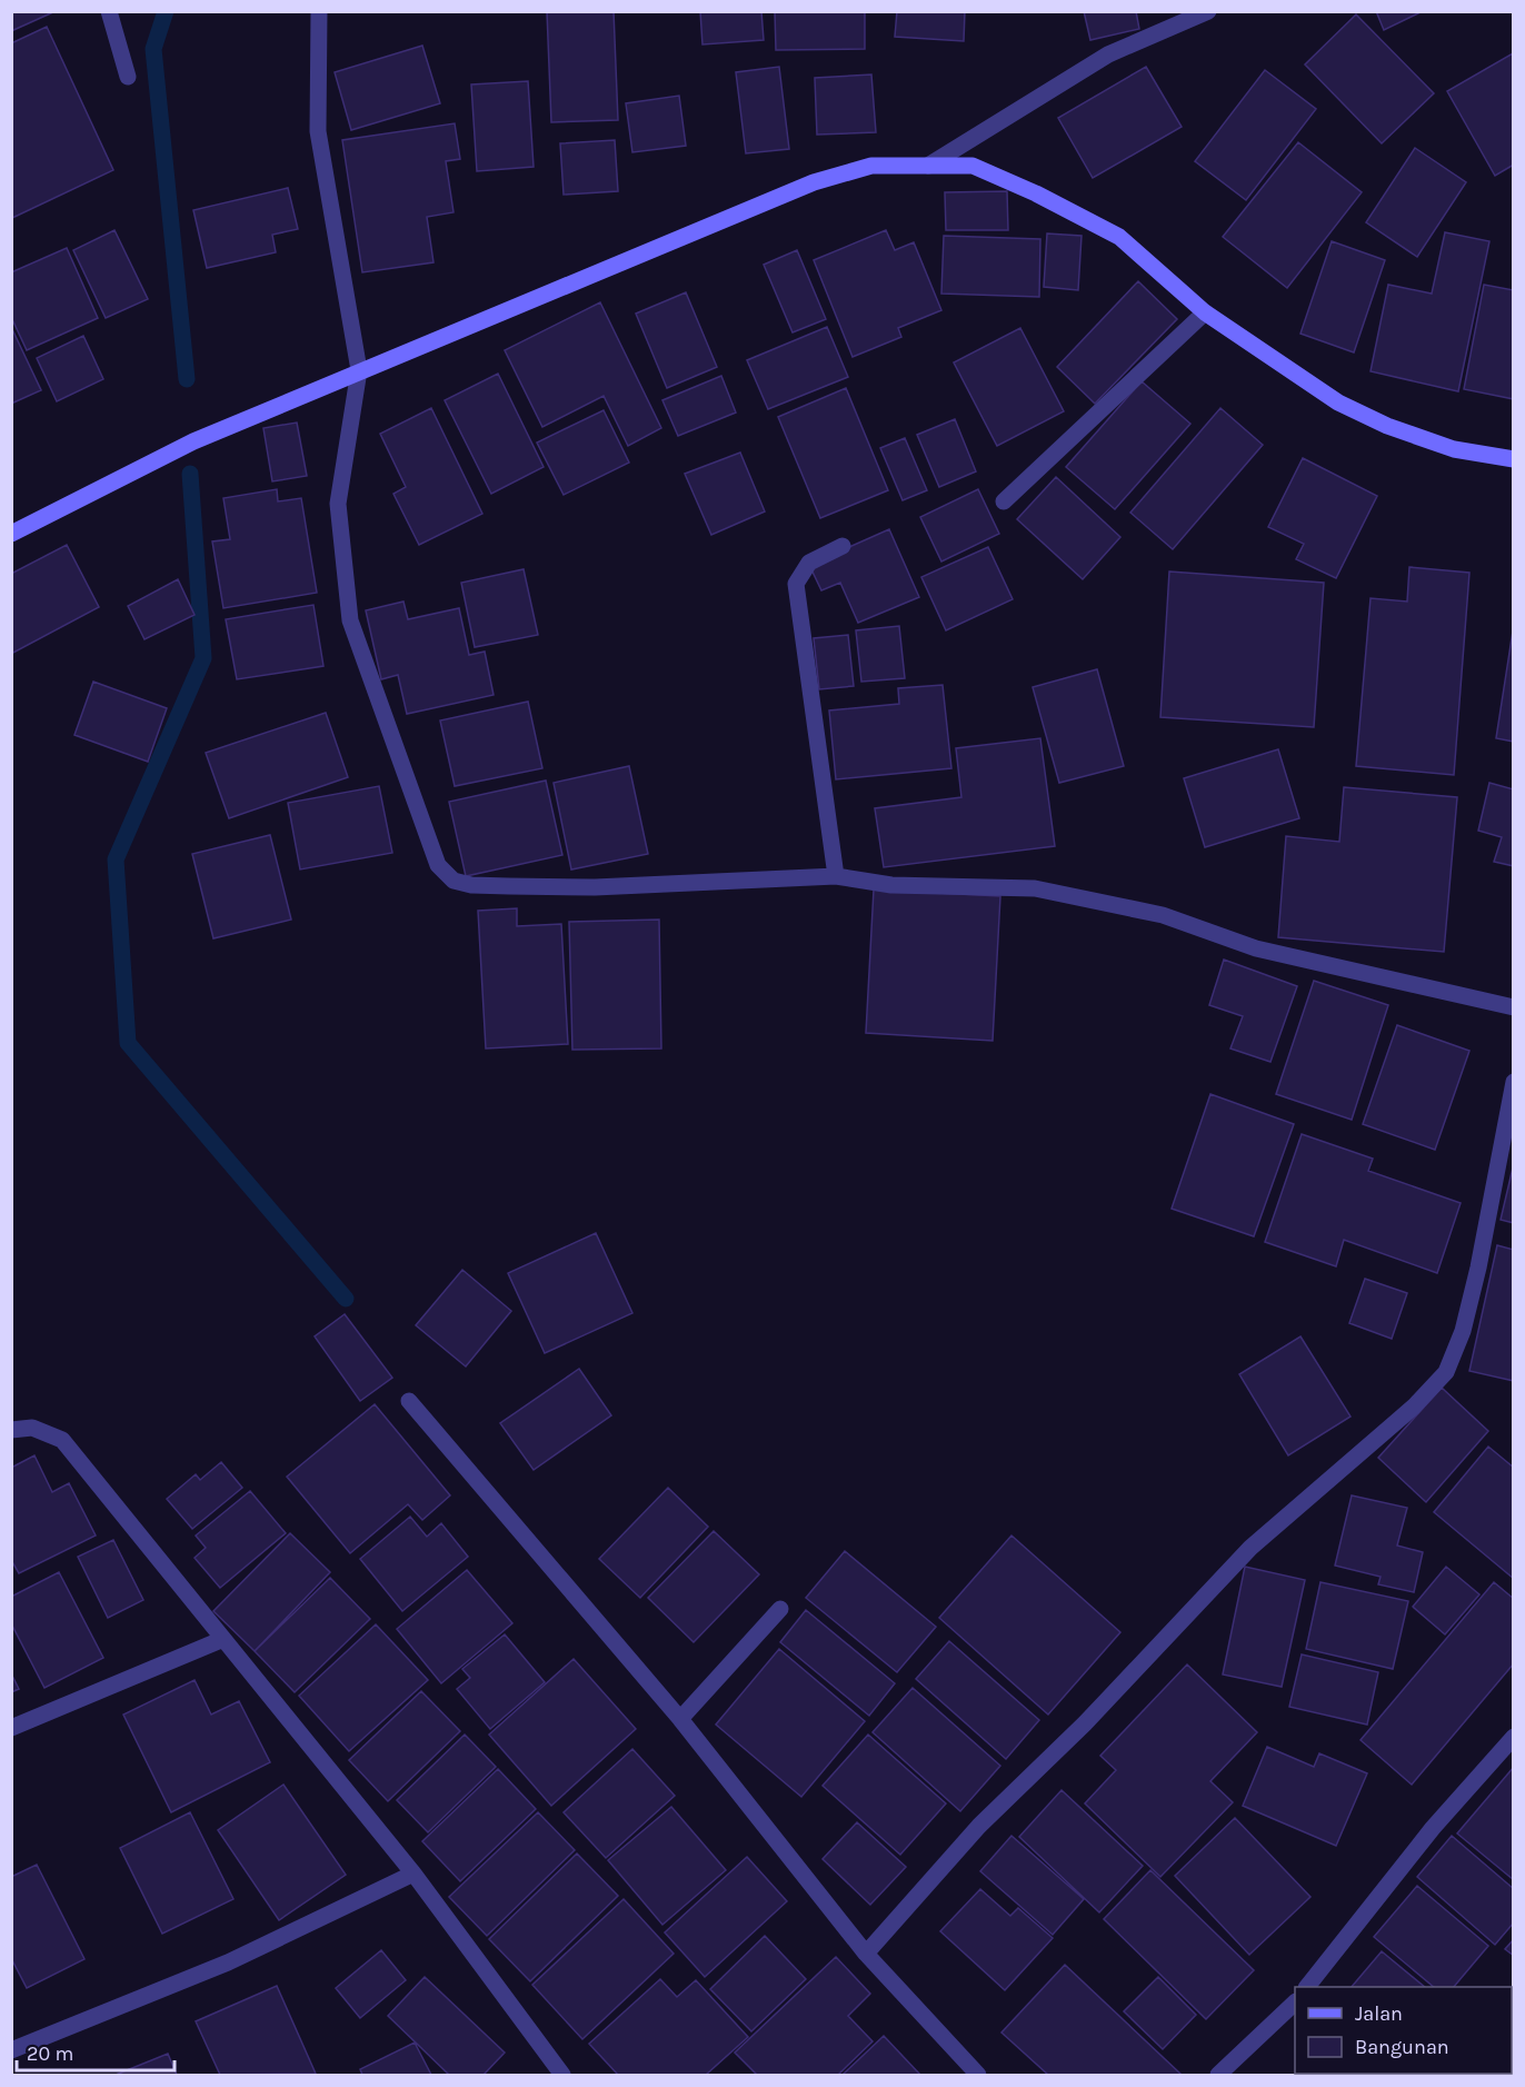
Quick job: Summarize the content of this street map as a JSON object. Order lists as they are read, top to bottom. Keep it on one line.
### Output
{"legend":["Jalan","Bangunan"],"scale_bar":"20 m"}
